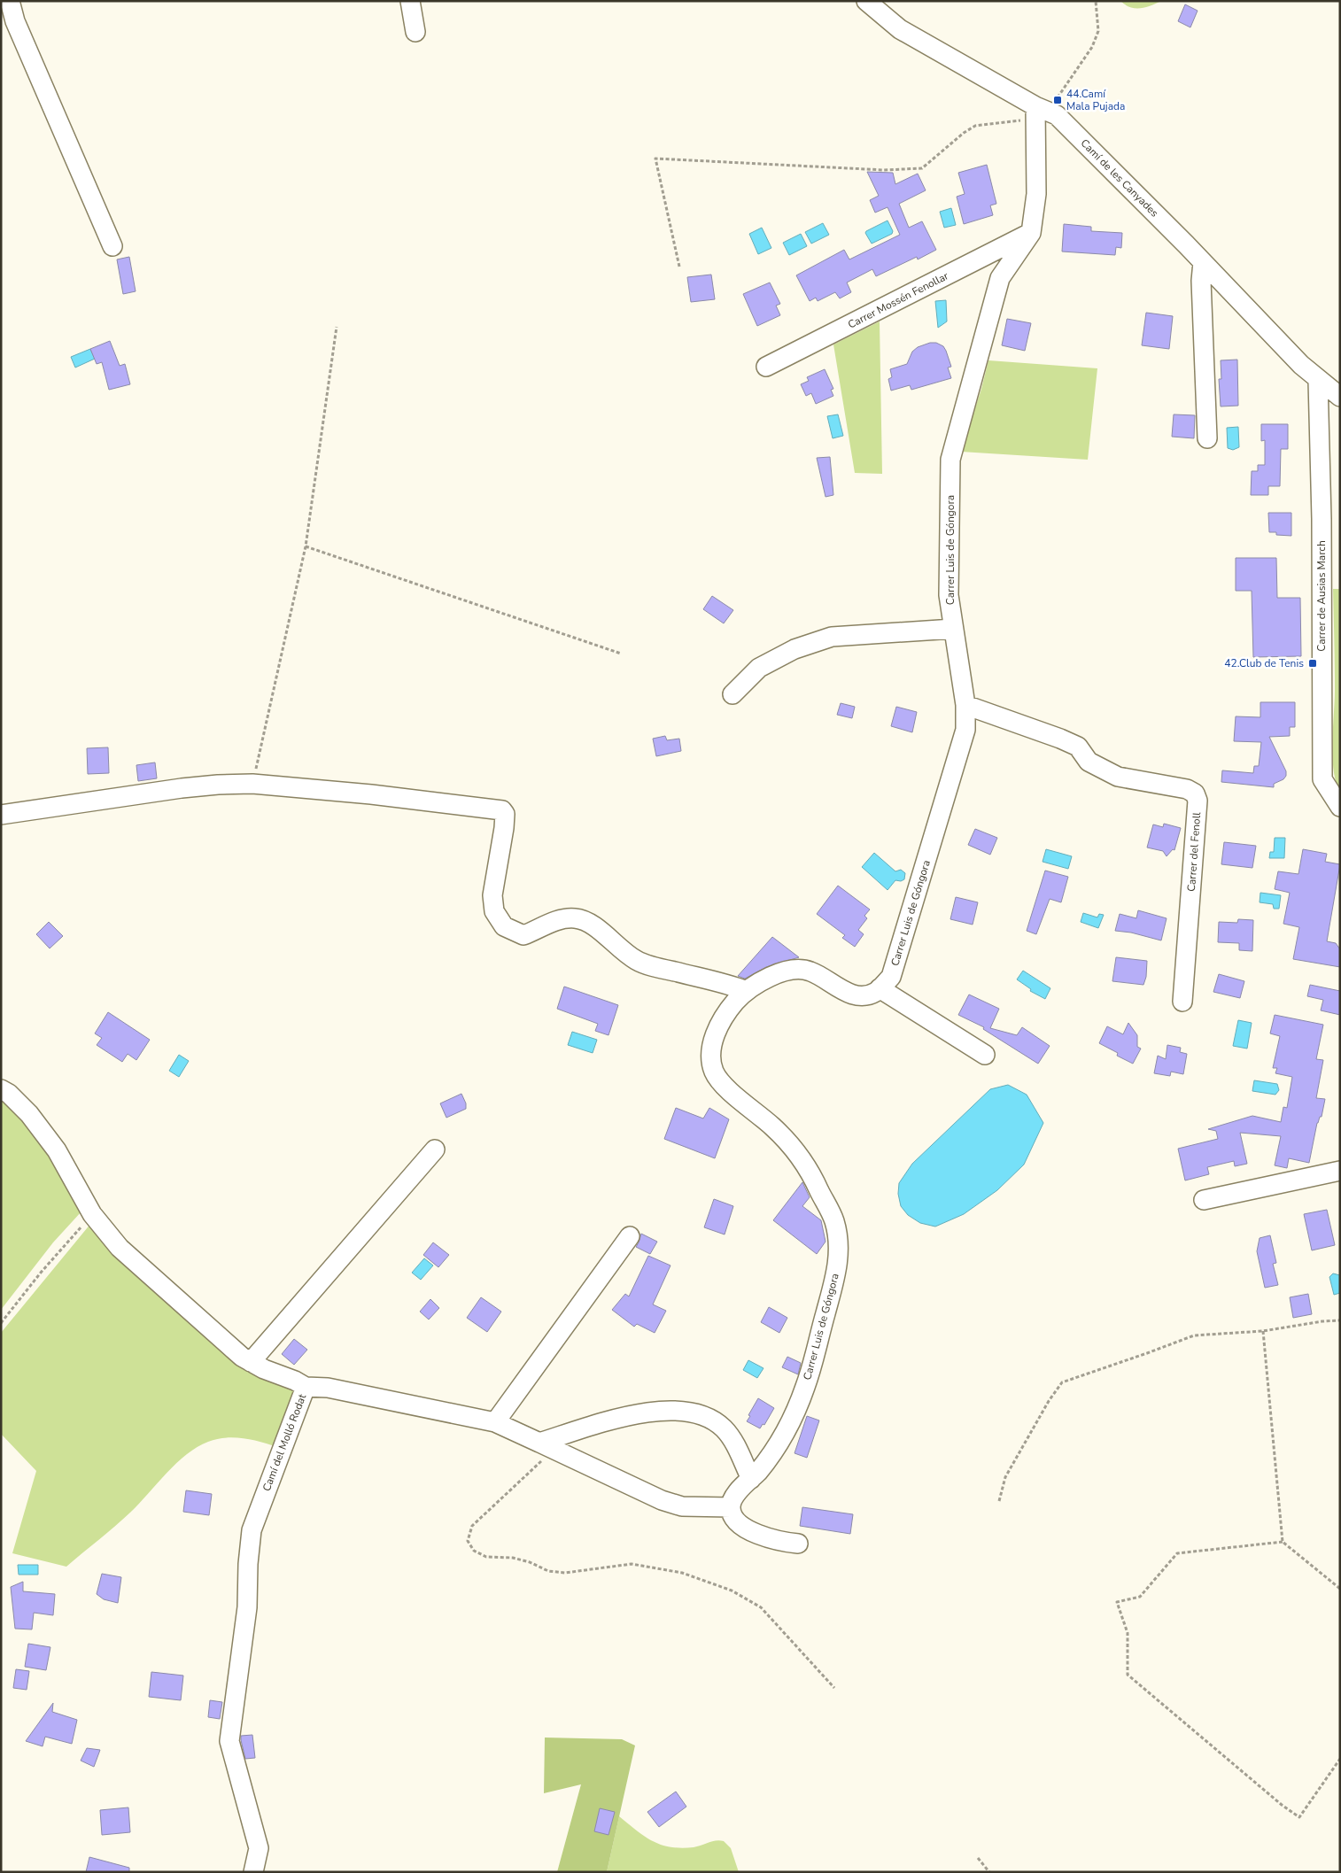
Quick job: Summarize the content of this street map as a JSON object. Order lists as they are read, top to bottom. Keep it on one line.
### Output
{"streets":{"street":["Camí de les Canyades","Carrer Mossén Fenollar","Carrer Luis de Góngora","Carrer de Ausias March","Carrer del Fenoll","Camí del Molló Rodat"]},"crossings":[["Camí de les Canyades","Carrer Luis de Góngora"],["Camí de les Canyades","Carrer de Ausias March"],["Carrer Mossén Fenollar","Carrer Luis de Góngora"],["Carrer Luis de Góngora","Carrer del Fenoll"]],"places":{"transit":["44.Camí Mala Pujada","42.Club de Tenis"]}}
